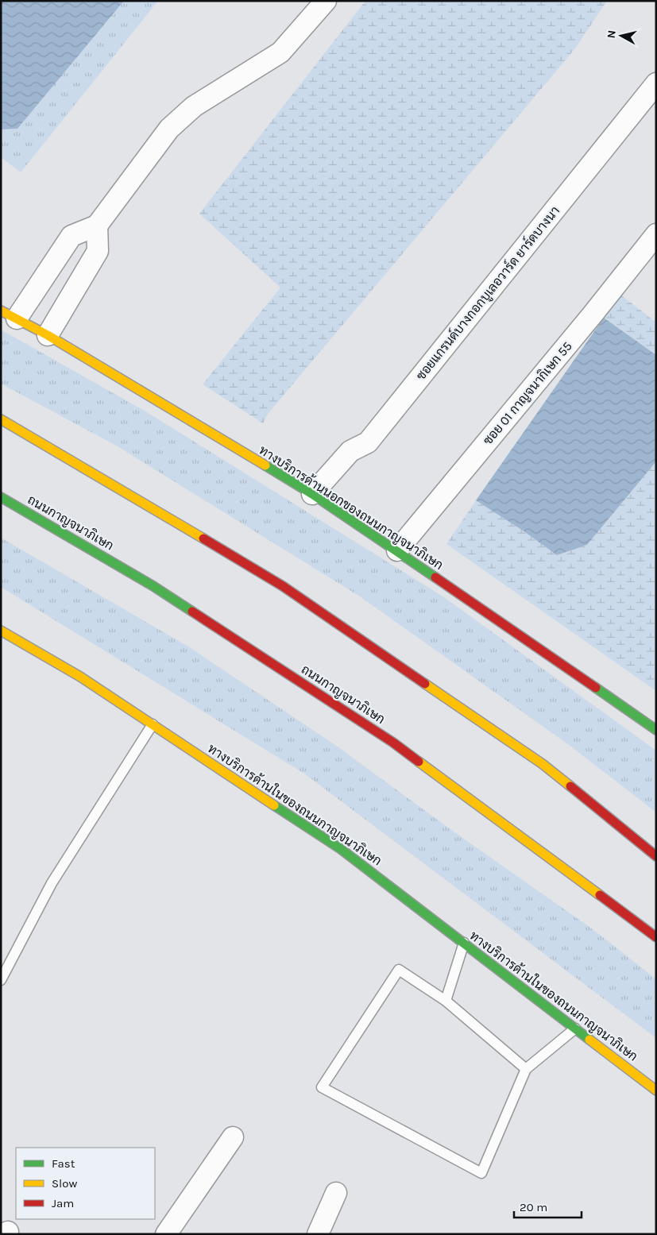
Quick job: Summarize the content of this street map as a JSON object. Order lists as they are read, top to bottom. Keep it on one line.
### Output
{"streets":{"main road":["ทางบริการด้านนอกของถนนกาญจนาภิเษก","ถนนกาญจนาภิเษก","ทางบริการด้านในของถนนกาญจนาภิเษก"],"street":["ซอยแกรนด์บางกอกบูเลอวาร์ด ยาร์ดบางนา","ซอย 01 กาญจนากิเษก 55"]},"crossings":[["ซอยแกรนด์บางกอกบูเลอวาร์ด ยาร์ดบางนา","ทางบริการด้านนอกของถนนกาญจนาภิเษก"],["ซอย 01 กาญจนากิเษก 55","ทางบริการด้านนอกของถนนกาญจนาภิเษก"]],"legend":["Fast","Slow","Jam"],"scale_bar":"20 m","north":"left"}
